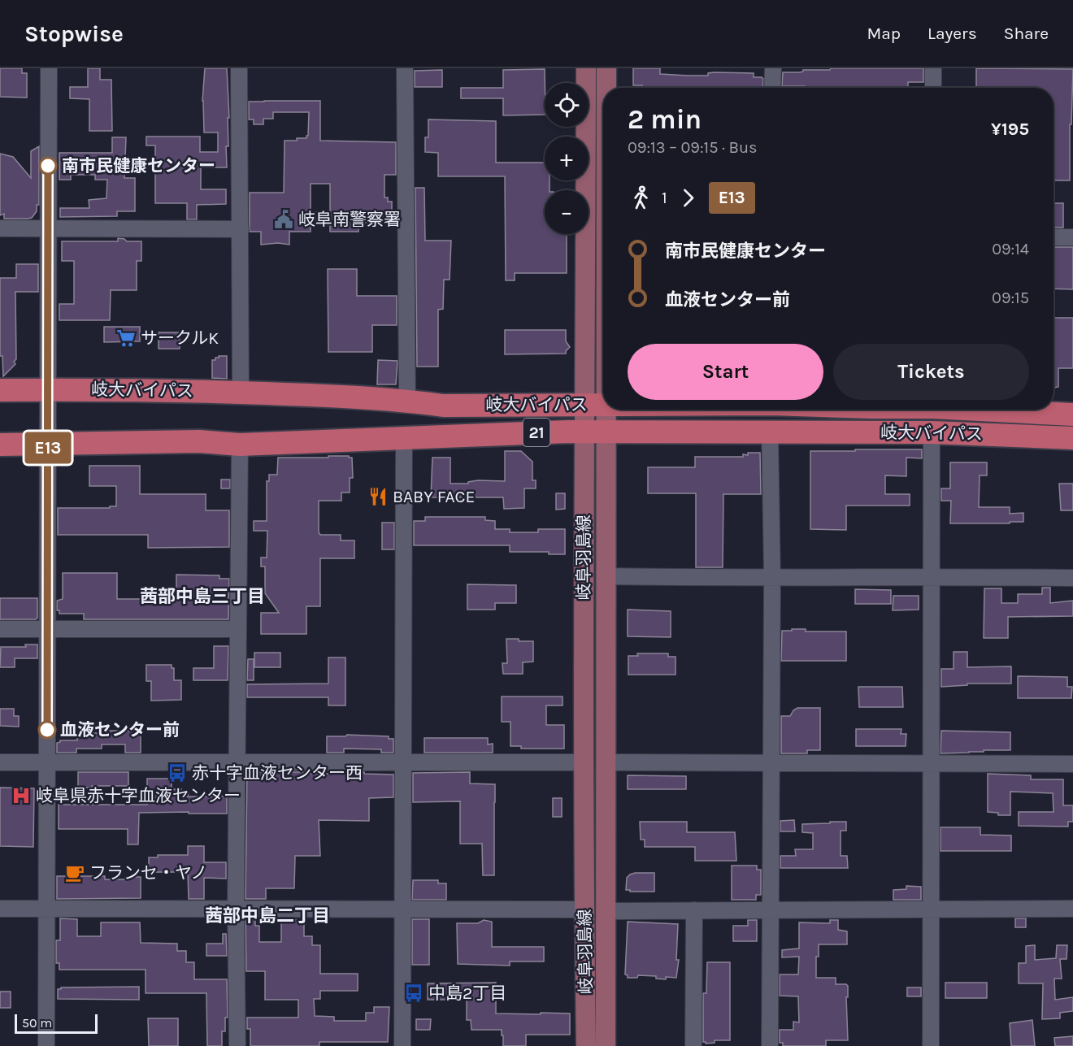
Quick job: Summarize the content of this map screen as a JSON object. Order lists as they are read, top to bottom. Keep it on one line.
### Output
{"streets":{"highway":["岐大バイパス","21"],"main road":["岐阜羽島線"]},"crossings":[["岐大バイパス","岐阜羽島線"]],"districts":["茜部中島三丁目","茜部中島二丁目"],"places":{"other":["南市民健康センター","血液センター前"],"public building":["岐阜南警察署"],"supermarket":["サークルK"],"restaurant":["BABY FACE"],"bus stop":["赤十字血液センター西","中島2丁目"],"hospital":["岐阜県赤十字血液センター"],"cafe":["フランセ・ヤノ"]},"lines":["bus line E13"],"scale_bar":"50 m","page":{"header":"Stopwise","nav":["Map","Layers","Share"],"on_map":"E13","map_buttons":["+","−"],"heading":["2 min","09:13 – 09:15 · Bus","¥195"],"legs":["1","E13"],"list":[{"name":"南市民健康センター","value":"09:14"},{"name":"血液センター前","value":"09:15"}],"buttons":["Start","Tickets"],"scale":"50 m"}}
